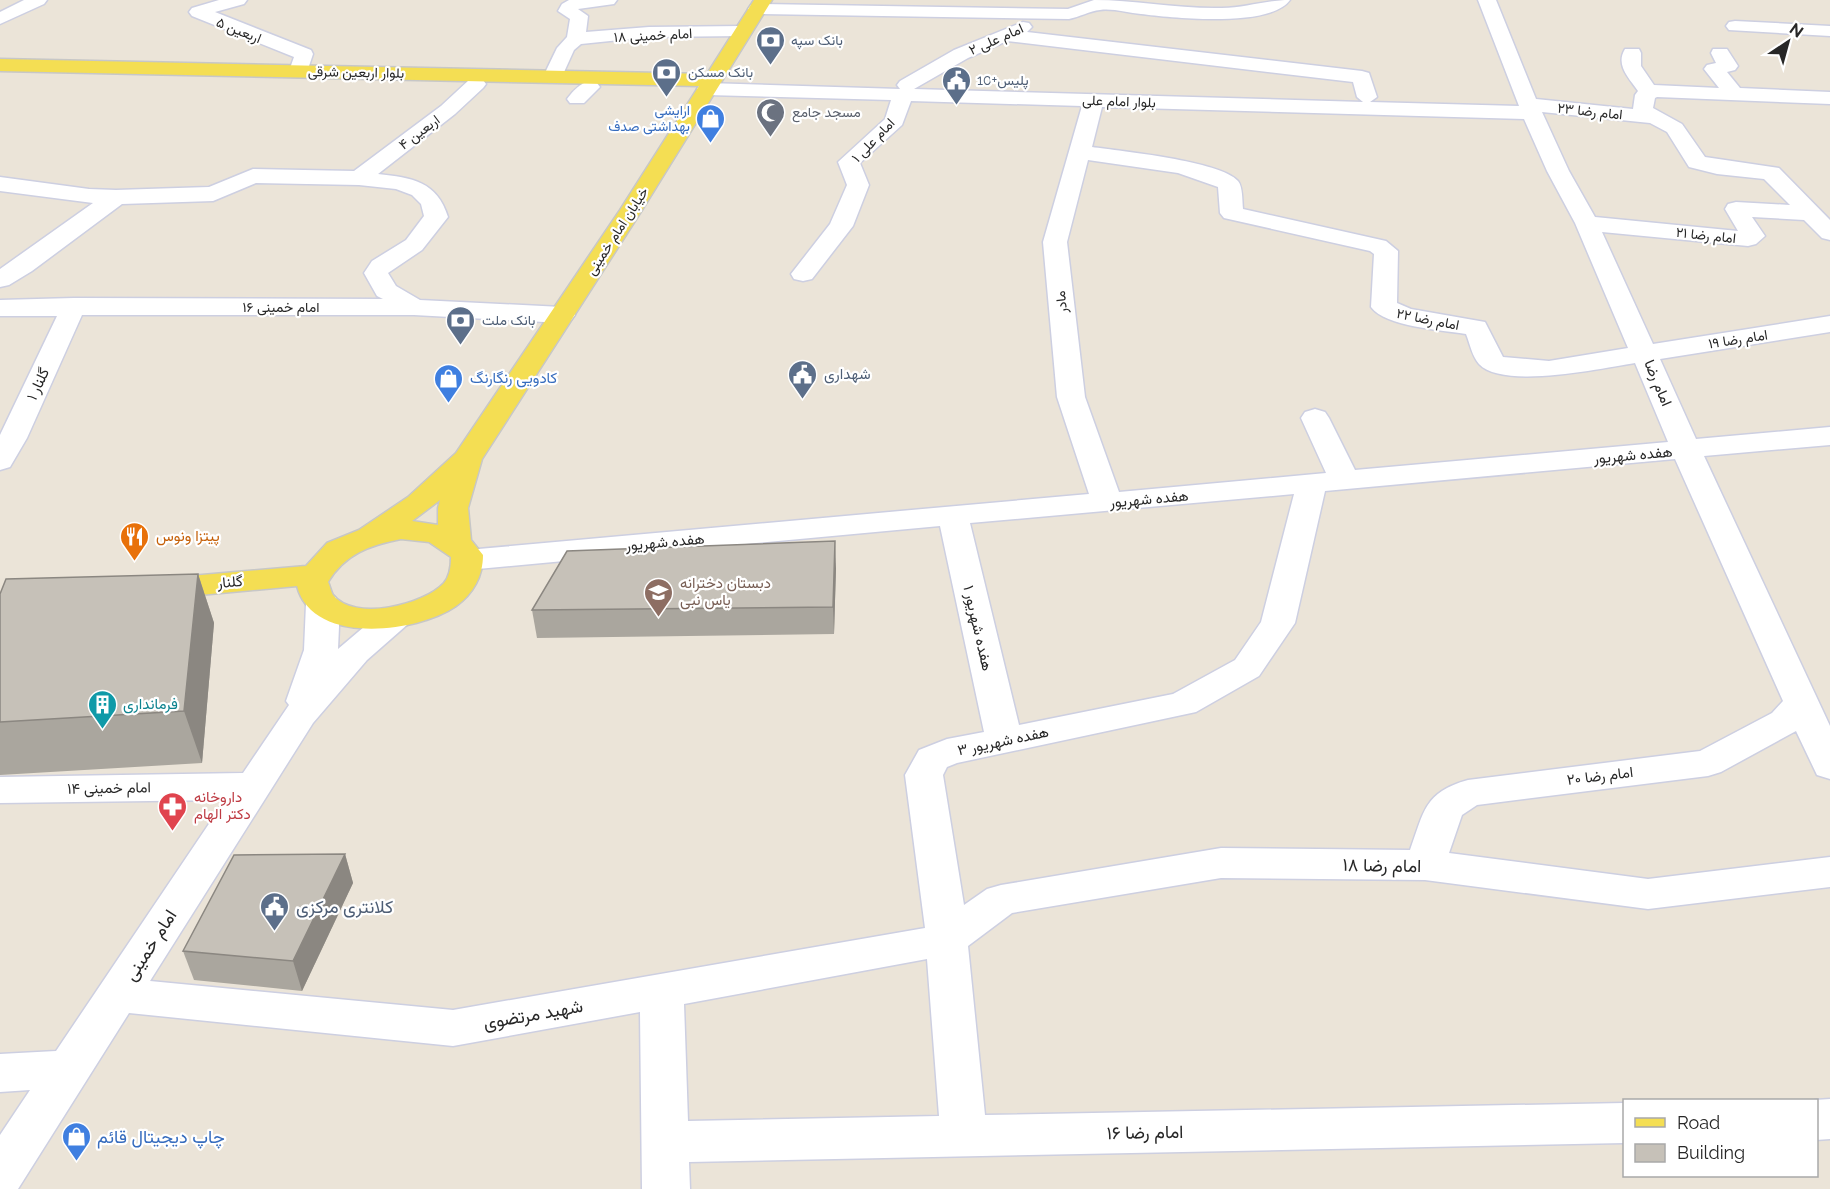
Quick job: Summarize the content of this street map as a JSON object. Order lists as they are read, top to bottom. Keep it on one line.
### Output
{"streets":{"main road":["بلوار اربعین شرقی","خیابان امام خمینی","گلنار"],"street":["اربعین ۵","امام خمینی ۱۸","امام علی ۲","بلوار امام علی","امام رضا ۲۳","اربعین ۴","امام علی ۱","امام رضا ۲۱","مادر","امام خمینی ۱۶","امام رضا ۲۲","امام رضا ۱۹","امام رضا","گلنار ۱","هفده شهریور","هفده شهریور ۱","هفده شهریور ۳","امام رضا ۲۰","امام خمینی ۱۴","امام رضا ۱۸","امام خمینی","شهید مرتضوی","امام رضا ۱۶"]},"crossings":[["اربعین ۵","بلوار اربعین شرقی"],["امام خمینی ۱۸","خیابان امام خمینی"],["امام علی ۲","بلوار امام علی"],["امام علی ۲","امام علی ۱"],["بلوار اربعین شرقی","بلوار امام علی"],["بلوار اربعین شرقی","اربعین ۴"],["بلوار اربعین شرقی","خیابان امام خمینی"],["بلوار امام علی","امام رضا ۲۳"],["بلوار امام علی","امام علی ۱"],["بلوار امام علی","خیابان امام خمینی"],["بلوار امام علی","مادر"],["بلوار امام علی","امام رضا"],["امام رضا ۲۳","امام رضا"],["خیابان امام خمینی","امام خمینی ۱۶"],["امام رضا ۲۱","امام رضا"],["مادر","امام رضا ۲۲"],["مادر","هفده شهریور"],["امام خمینی ۱۶","گلنار ۱"],["امام رضا ۲۲","امام رضا ۱۹"],["امام رضا ۲۲","امام رضا"],["امام رضا ۱۹","امام رضا"],["امام رضا","هفده شهریور"],["امام رضا","امام رضا ۲۰"],["هفده شهریور","گلنار"],["هفده شهریور","هفده شهریور ۱"],["هفده شهریور","هفده شهریور ۳"],["هفده شهریور ۱","هفده شهریور ۳"],["هفده شهریور ۳","امام رضا ۱۸"],["هفده شهریور ۳","شهید مرتضوی"],["هفده شهریور ۳","امام رضا ۱۶"],["امام رضا ۲۰","امام رضا ۱۸"],["امام خمینی ۱۴","امام خمینی"],["امام رضا ۱۸","شهید مرتضوی"],["امام خمینی","شهید مرتضوی"]],"places":{"bank":["بانک سپه","بانک مسکن","بانک ملت"],"public building":["پلیس+10","شهداری","کلانتری مرکزی"],"mosque":["مسجد جامع"],"shop":["ارایشی بهداشتی صدف","کادویی رنگارنگ","چاپ دیجیتال قائم"],"restaurant":["پیتزا ونوس"],"school or university":["دبستان دخترانه یاس نبی"],"building":["فرمانداری"],"pharmacy":["داروخانه دکتر الهام"]},"legend":["Road","Building"],"north":"top right"}
